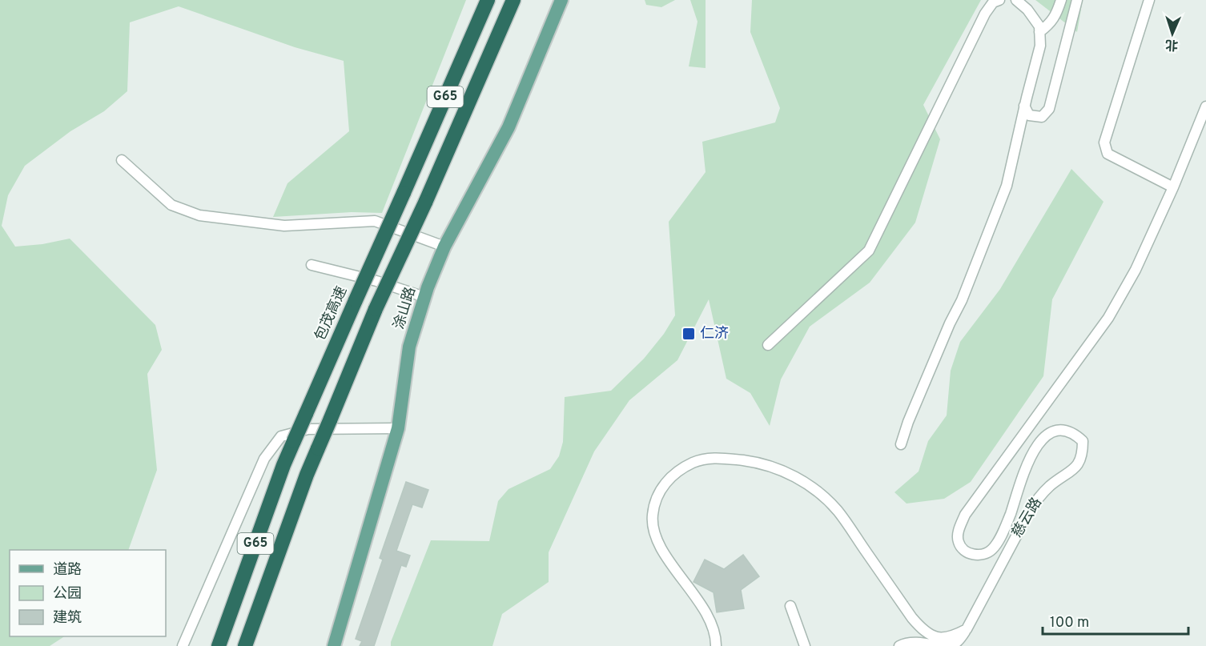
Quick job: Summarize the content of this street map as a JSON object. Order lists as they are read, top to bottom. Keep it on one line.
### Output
{"streets":{"highway":["G65","包茂高速"],"main road":["涂山路"],"street":["慈云路"]},"places":{"transit":["仁济"]},"legend":["道路","公园","建筑"],"scale_bar":"100 m","north":"bottom"}
